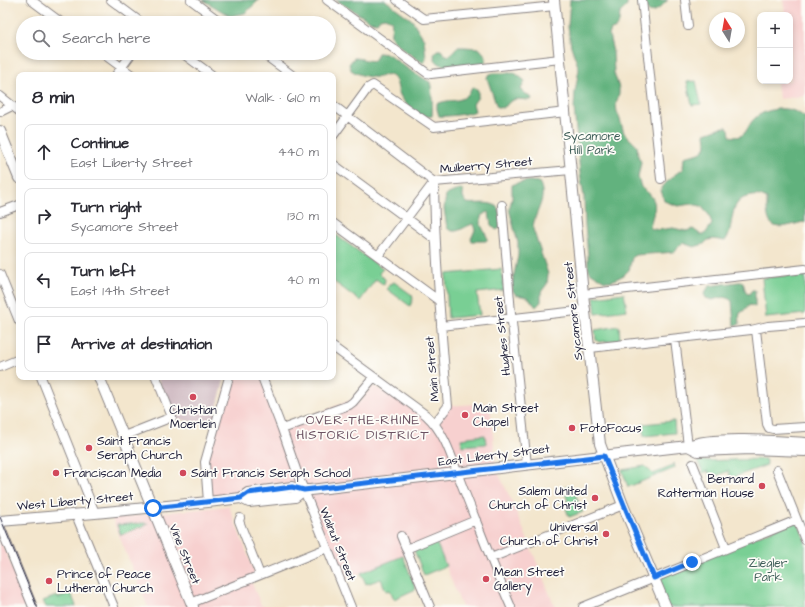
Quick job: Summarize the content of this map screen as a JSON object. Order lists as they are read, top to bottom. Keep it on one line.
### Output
{"streets":{"main road":["Sycamore Street","East Liberty Street","West Liberty Street","Vine Street"],"street":["Mulberry Street","Hughes Street","Main Street","Walnut Street"]},"crossings":[["Mulberry Street","Sycamore Street"],["Mulberry Street","Main Street"],["Sycamore Street","East Liberty Street"],["Hughes Street","East Liberty Street"],["East Liberty Street","West Liberty Street"],["East Liberty Street","Walnut Street"],["East Liberty Street","Vine Street"],["West Liberty Street","Vine Street"]],"districts":["OVER-THE-RHINE HISTORIC DISTRICT"],"parks":["Sycamore Hill Park","Ziegler Park"],"places":["Christian Moerlein","Main Street Chapel","FotoFocus","Saint Francis Seraph Church","Franciscan Media","Saint Francis Seraph School","Bernard Ratterman House","Salem United Church of Christ","Universal Church of Christ","Mean Street Gallery","Prince of Peace Lutheran Church"],"north":"top","page":{"map_buttons":["+","−"],"search":"Search here","heading":["8 min","Walk · 610 m"],"list":[["Continue","East Liberty Street","440 m"],["Turn right","Sycamore Street","130 m"],["Turn left","East 14th Street","40 m"],"Arrive at destination"]}}
